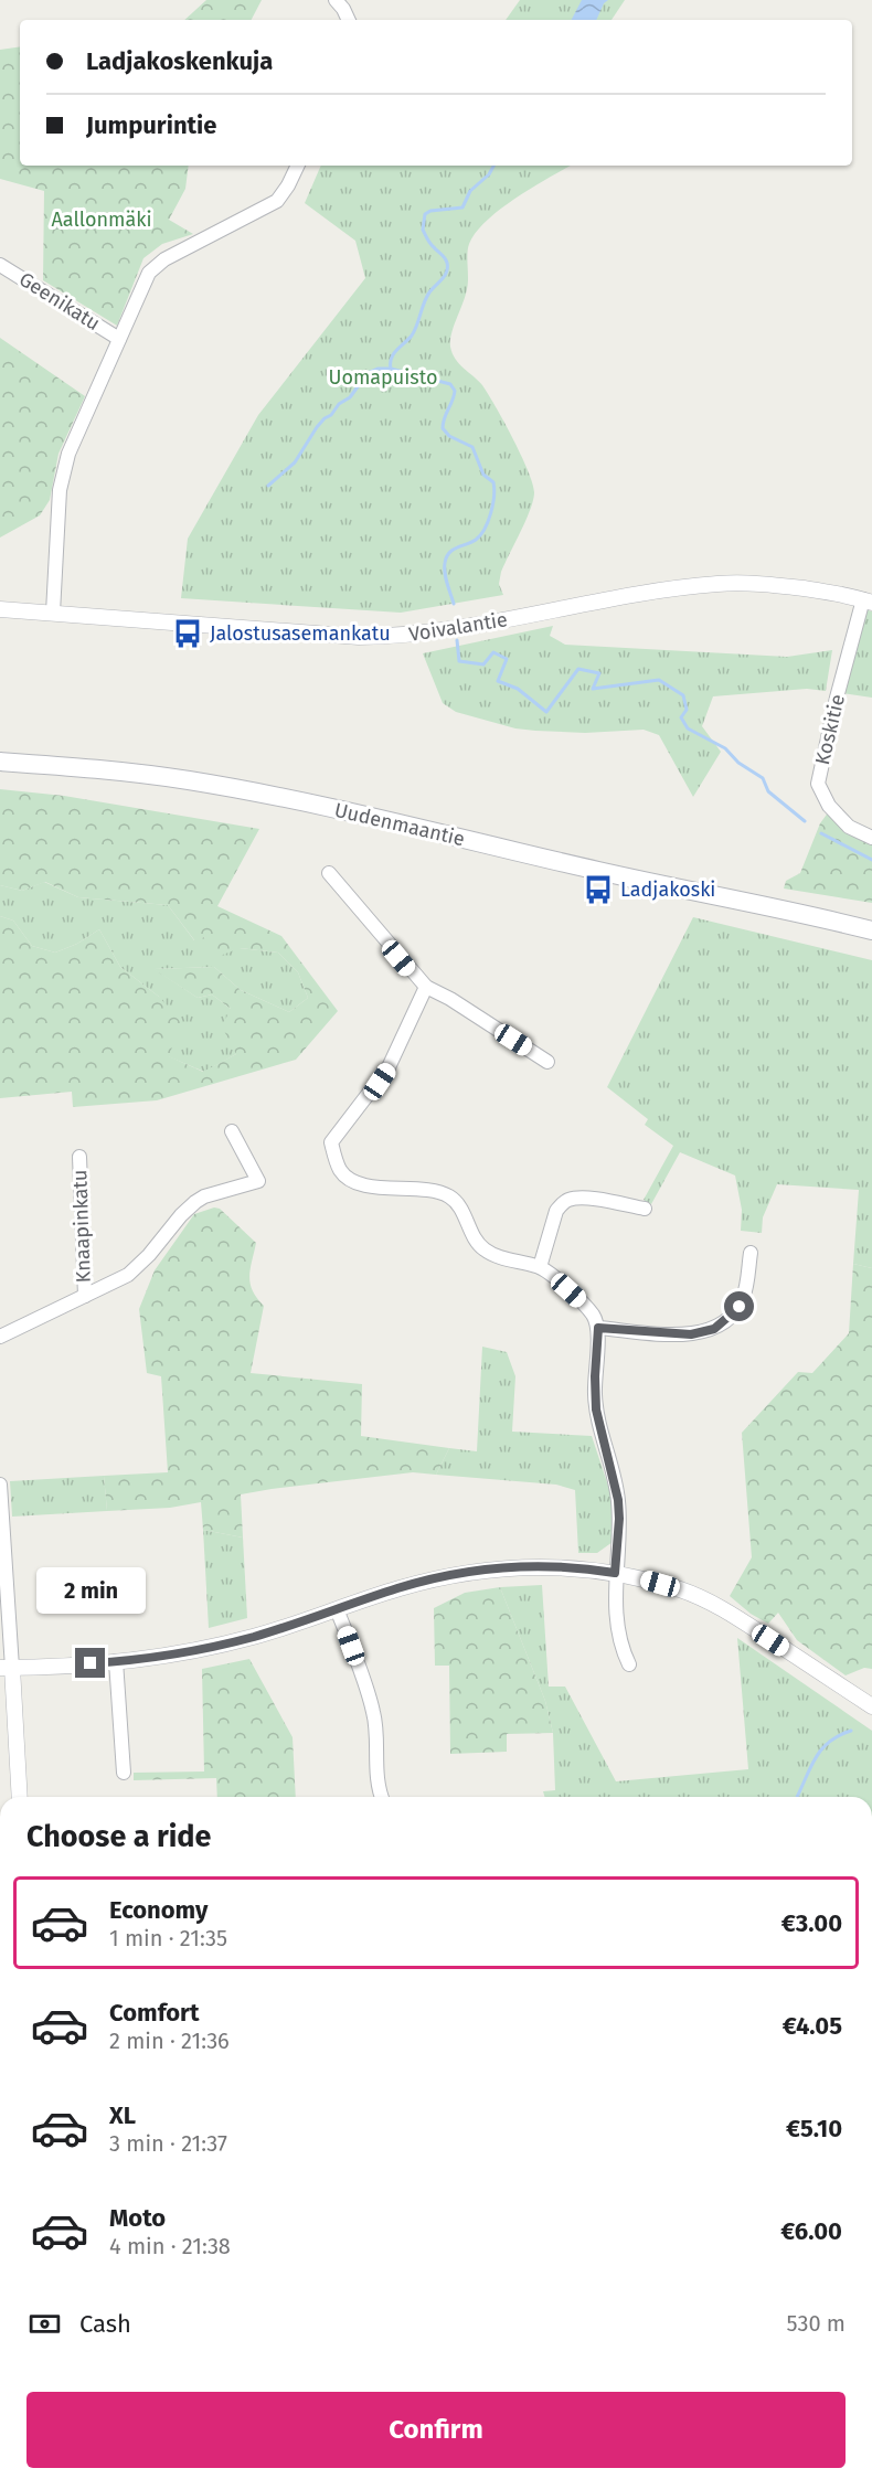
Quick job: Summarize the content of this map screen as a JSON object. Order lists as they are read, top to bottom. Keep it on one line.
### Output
{"streets":{"main road":["Uudenmaantie"],"street":["Geenikatu","Voivalantie","Koskitie","Knaapinkatu"]},"crossings":[["Voivalantie","Koskitie"]],"parks":["Aallonmäki","Uomapuisto"],"places":{"bus stop":["Jalostusasemankatu","Ladjakoski"]},"page":{"banner":["Ladjakoskenkuja","Jumpurintie"],"bubble":"2 min","heading":"Choose a ride","list":[{"name":"Economy","note":"1 min · 21:35","value":"€3.00"},{"name":"Comfort","note":"2 min · 21:36","value":"€4.05"},{"name":"XL","note":"3 min · 21:37","value":"€5.10"},{"name":"Moto","note":"4 min · 21:38","value":"€6.00"}],"pay":["Cash","530 m"],"buttons":"Confirm"}}
